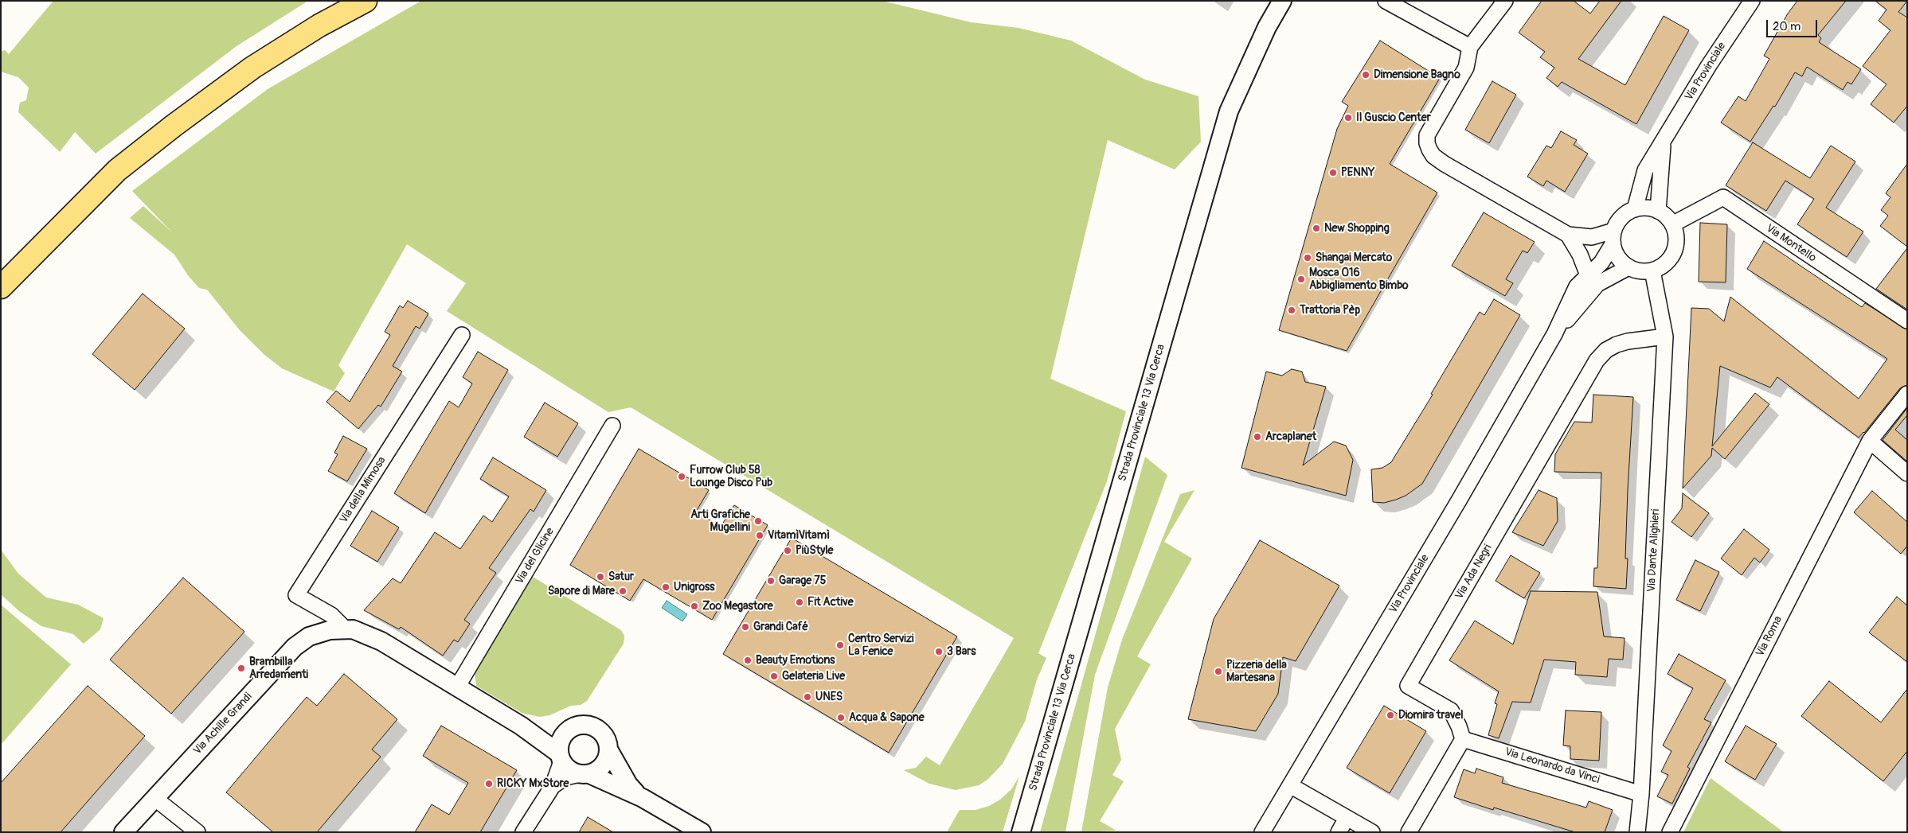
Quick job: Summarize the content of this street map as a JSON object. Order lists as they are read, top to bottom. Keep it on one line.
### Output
{"streets":{"street":["Via Provinciale","Via Montello","Strada Provinciale 13 Via Cerca","Via della Mimosa","Via Dante Alighieri","Via del Glicine","Via Ada Negri","Via Roma","Via Achille Grandi","Via Leonardo da Vinci"]},"crossings":[["Via Provinciale","Via Montello"],["Via Provinciale","Via Dante Alighieri"],["Via Montello","Via Dante Alighieri"],["Via della Mimosa","Via Achille Grandi"],["Via Dante Alighieri","Via Ada Negri"],["Via Dante Alighieri","Via Leonardo da Vinci"],["Via del Glicine","Via Achille Grandi"],["Via Ada Negri","Via Leonardo da Vinci"]],"places":["Dimensione Bagno","Il Guscio Center","PENNY","New Shopping","Shangai Mercato","Mosca 016 Abbigliamento Bimbo","Trattoria Pèp","Arcaplanet","Furrow Club 58 Lounge Disco Pub","Arti Grafiche Mugellini","VitamìVitamì","PiùStyle","Satur","Garage 75","Unigross","Sapore di Mare","Fit Active","Zoo Megastore","Grandi Café","Centro Servizi La Fenice","3 Bars","Beauty Emotions","Brambilla Arredamenti","Pizzeria della Martesana","Gelateria Live","UNES","Diomira travel","Acqua & Sapone","RICKY MxStore"],"scale_bar":"20 m"}
